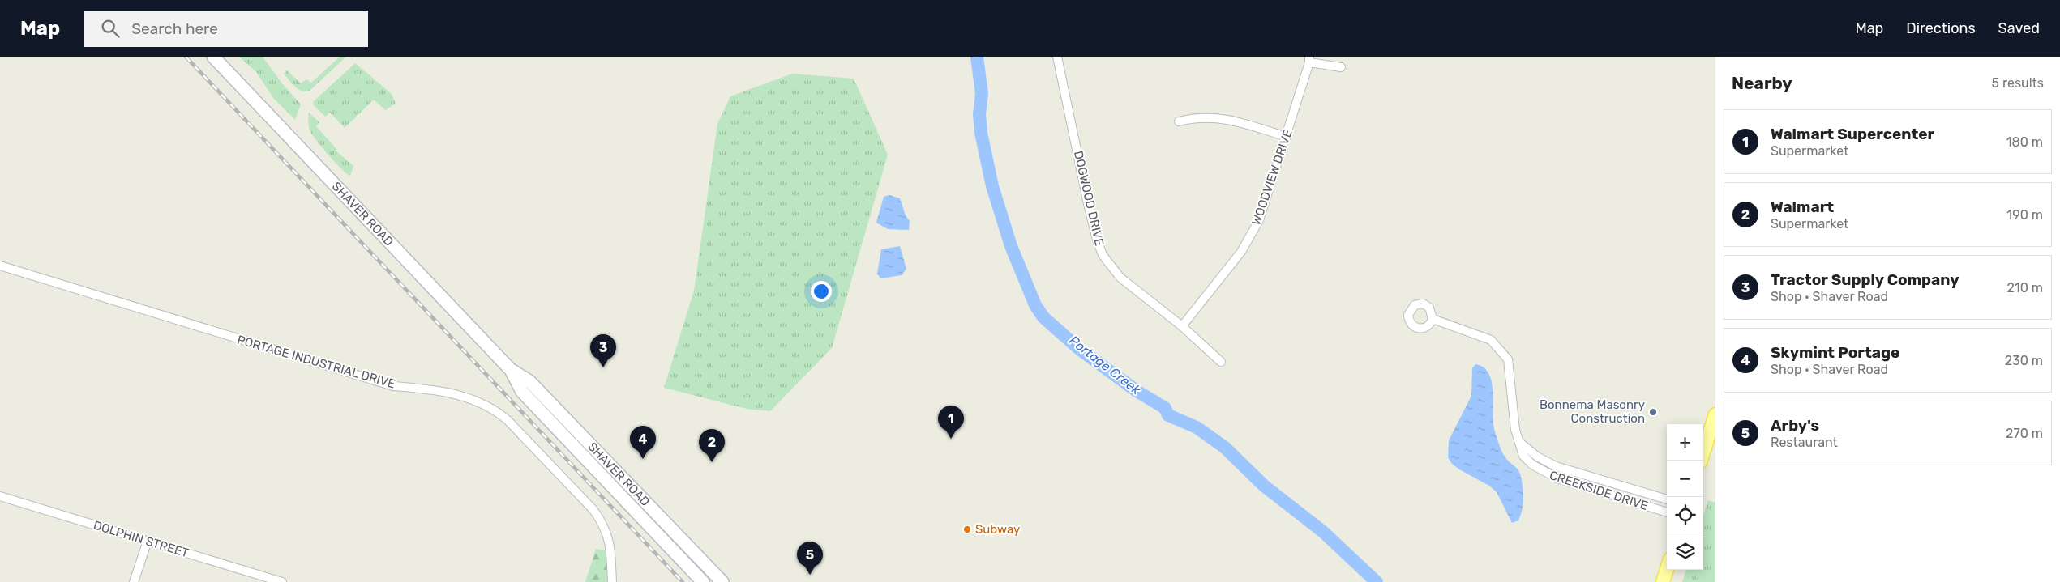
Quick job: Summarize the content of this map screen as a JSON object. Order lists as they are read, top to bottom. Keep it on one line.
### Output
{"streets":{"main road":["SHAVER ROAD"],"street":["WOODVIEW DRIVE","DOGWOOD DRIVE","PORTAGE INDUSTRIAL DRIVE","CREEKSIDE DRIVE","DOLPHIN STREET"]},"crossings":[["WOODVIEW DRIVE","DOGWOOD DRIVE"]],"water":["Portage Creek"],"places":["Bonnema Masonry Construction","Subway"],"page":{"header":"Map","search":"Search here","nav":["Map","Directions","Saved"],"heading":["Nearby","5 results"],"list":[{"mark":"1","name":"Walmart Supercenter","note":"Supermarket","value":"180 m"},{"mark":"2","name":"Walmart","note":"Supermarket","value":"190 m"},{"mark":"3","name":"Tractor Supply Company","note":"Shop · Shaver Road","value":"210 m"},{"mark":"4","name":"Skymint Portage","note":"Shop · Shaver Road","value":"230 m"},{"mark":"5","name":"Arby's","note":"Restaurant","value":"270 m"}],"pins":["3","1","4","2","5"],"map_buttons":["+","−"]}}
